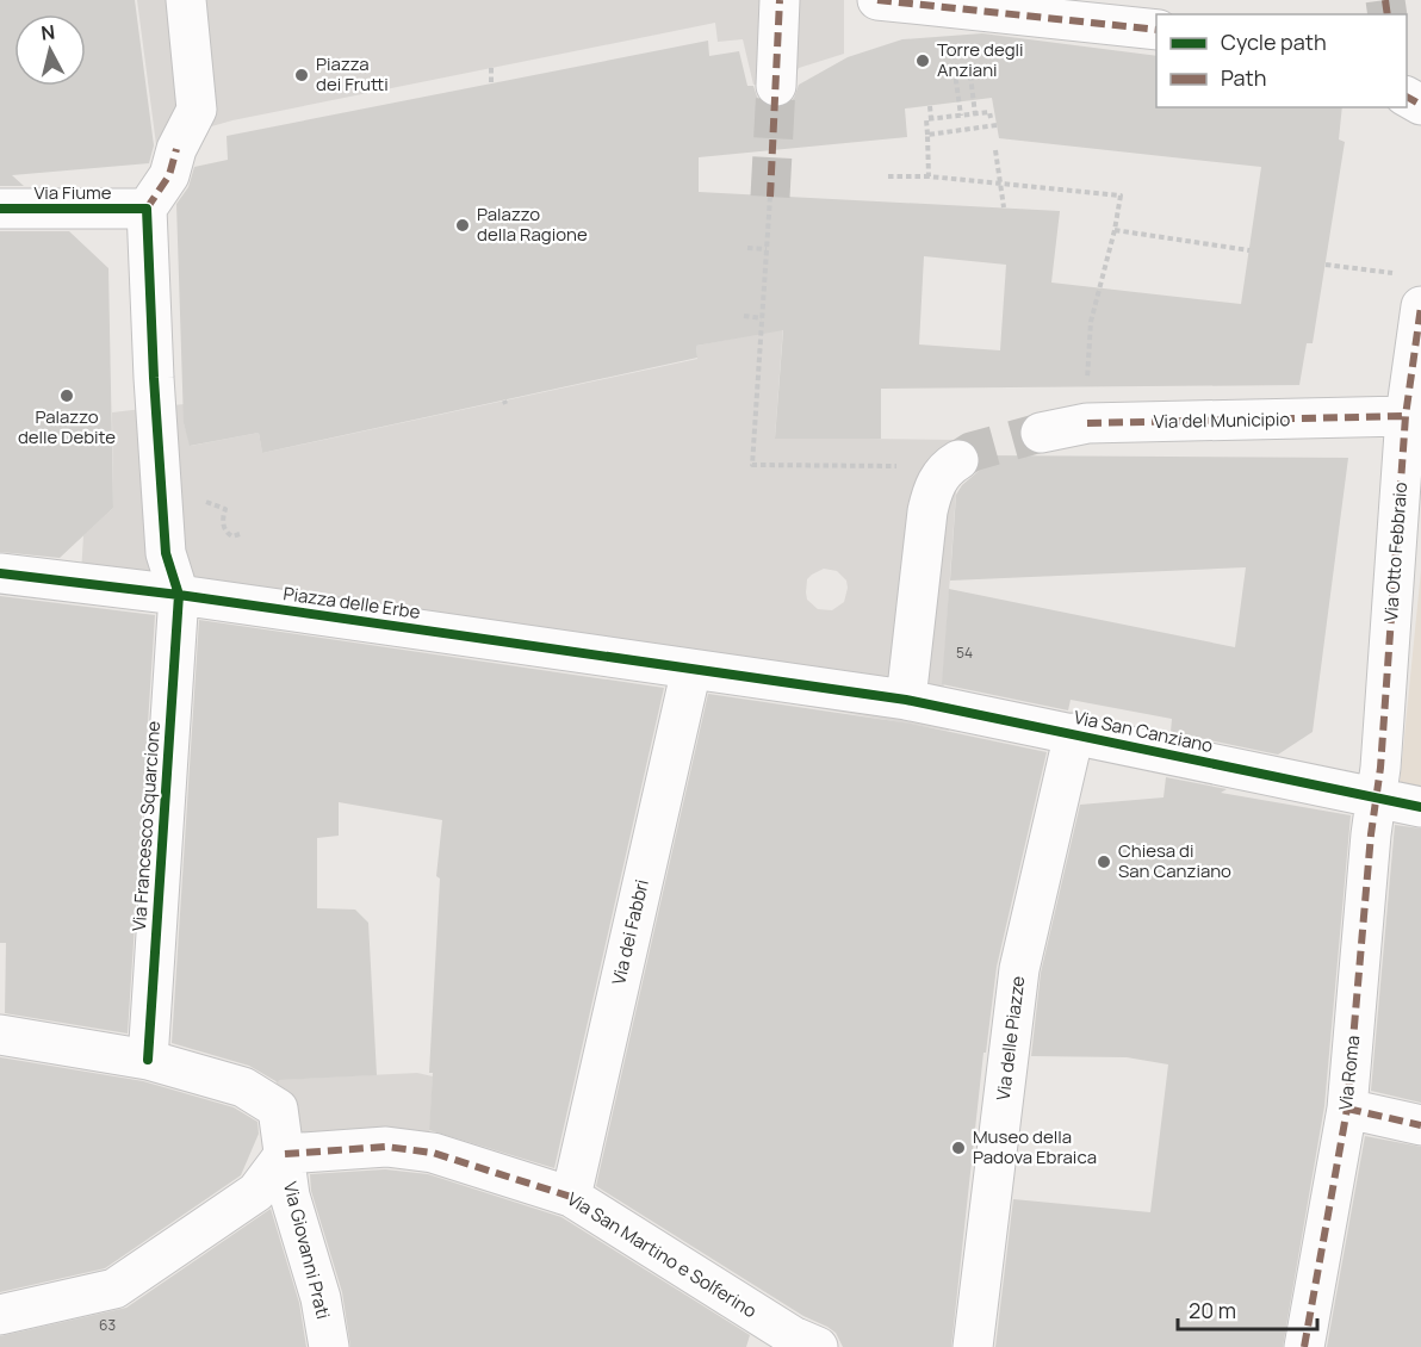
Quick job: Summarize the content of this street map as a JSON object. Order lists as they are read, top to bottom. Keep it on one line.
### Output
{"streets":{"street":["Via Fiume","Via del Municipio","Via Otto Febbraio","Piazza delle Erbe","Via San Canziano","Via Francesco Squarcione","Via dei Fabbri","Via delle Piazze","Via Roma","Via Giovanni Prati","Via San Martino e Solferino"]},"crossings":[["Via del Municipio","Via Otto Febbraio"],["Via Otto Febbraio","Via San Canziano"],["Via Otto Febbraio","Via Roma"],["Piazza delle Erbe","Via San Canziano"],["Piazza delle Erbe","Via Francesco Squarcione"],["Piazza delle Erbe","Via dei Fabbri"],["Via San Canziano","Via delle Piazze"],["Via San Canziano","Via Roma"],["Via Francesco Squarcione","Via Giovanni Prati"],["Via dei Fabbri","Via San Martino e Solferino"],["Via Giovanni Prati","Via San Martino e Solferino"]],"places":["Torre degli Anziani","Piazza dei Frutti","Palazzo della Ragione","Palazzo delle Debite","Chiesa di San Canziano","Museo della Padova Ebraica"],"house_numbers":["54","63"],"legend":["Cycle path","Path"],"scale_bar":"20 m","north":"top"}
